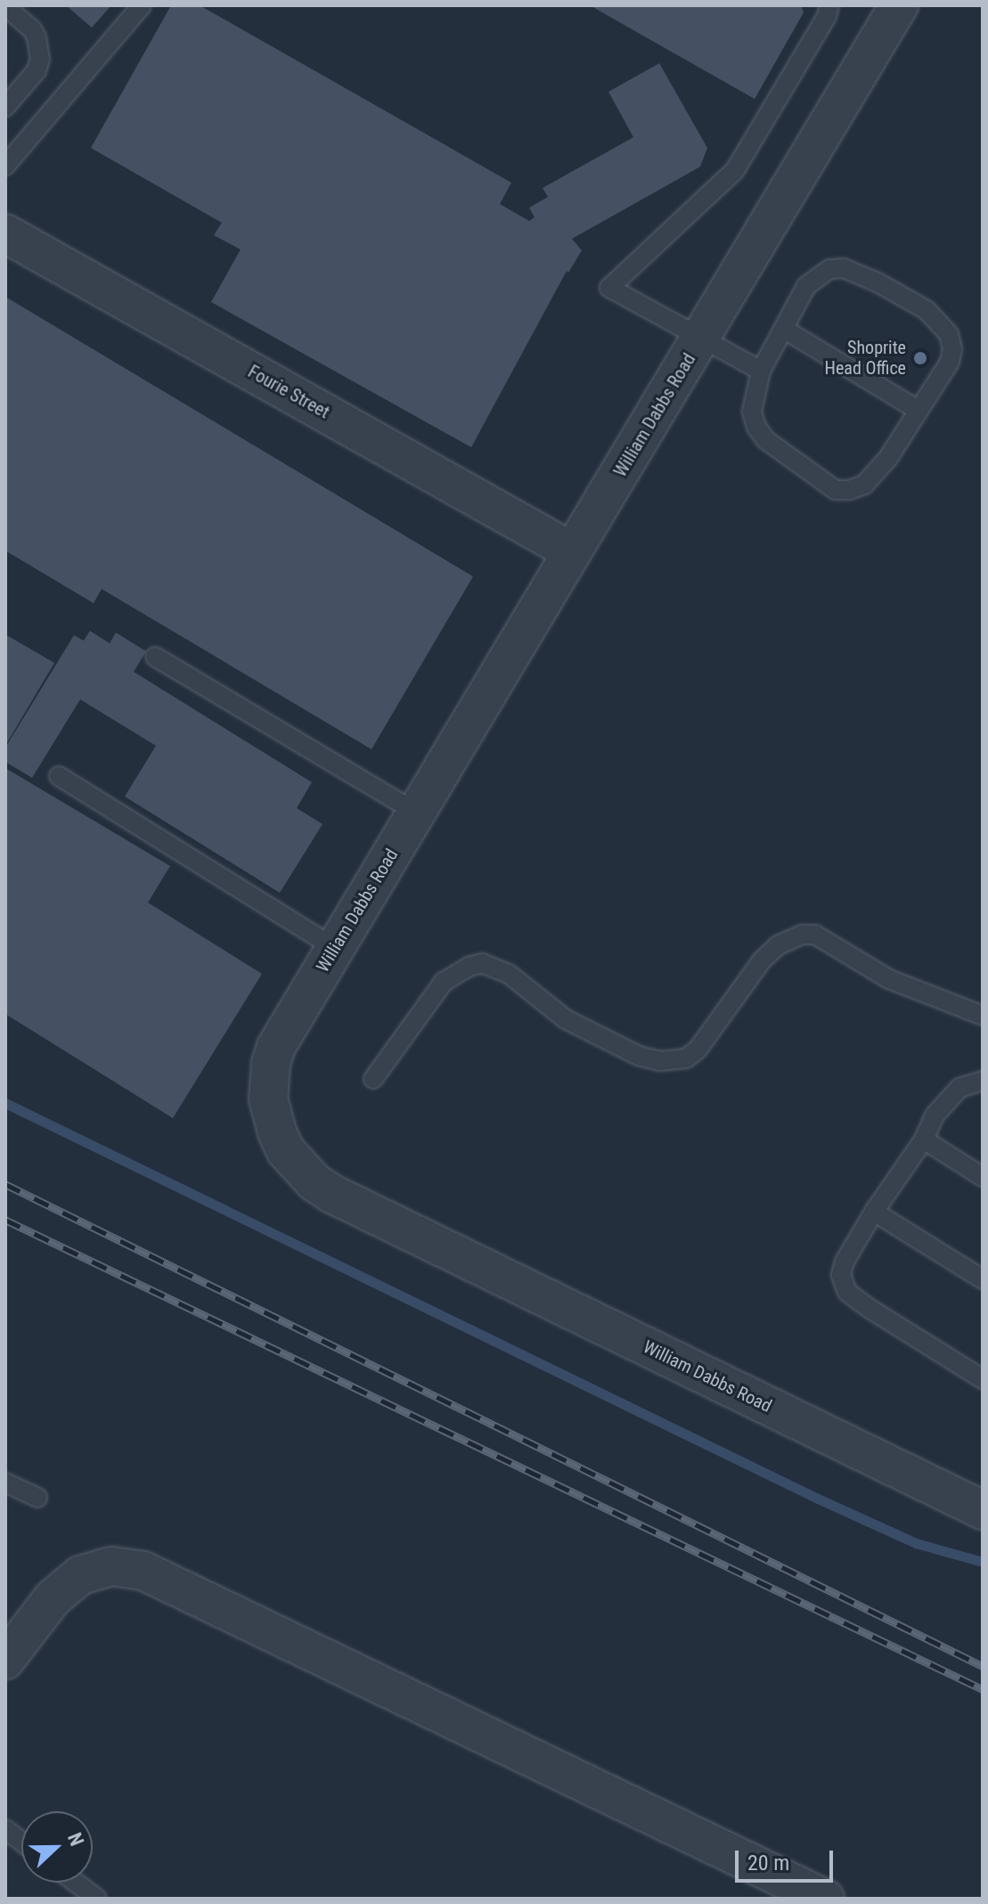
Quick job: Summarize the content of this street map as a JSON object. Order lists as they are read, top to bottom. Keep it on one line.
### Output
{"streets":{"street":["Fourie Street","William Dabbs Road"]},"crossings":[["Fourie Street","William Dabbs Road"]],"places":["Shoprite Head Office"],"scale_bar":"20 m","north":"right"}
